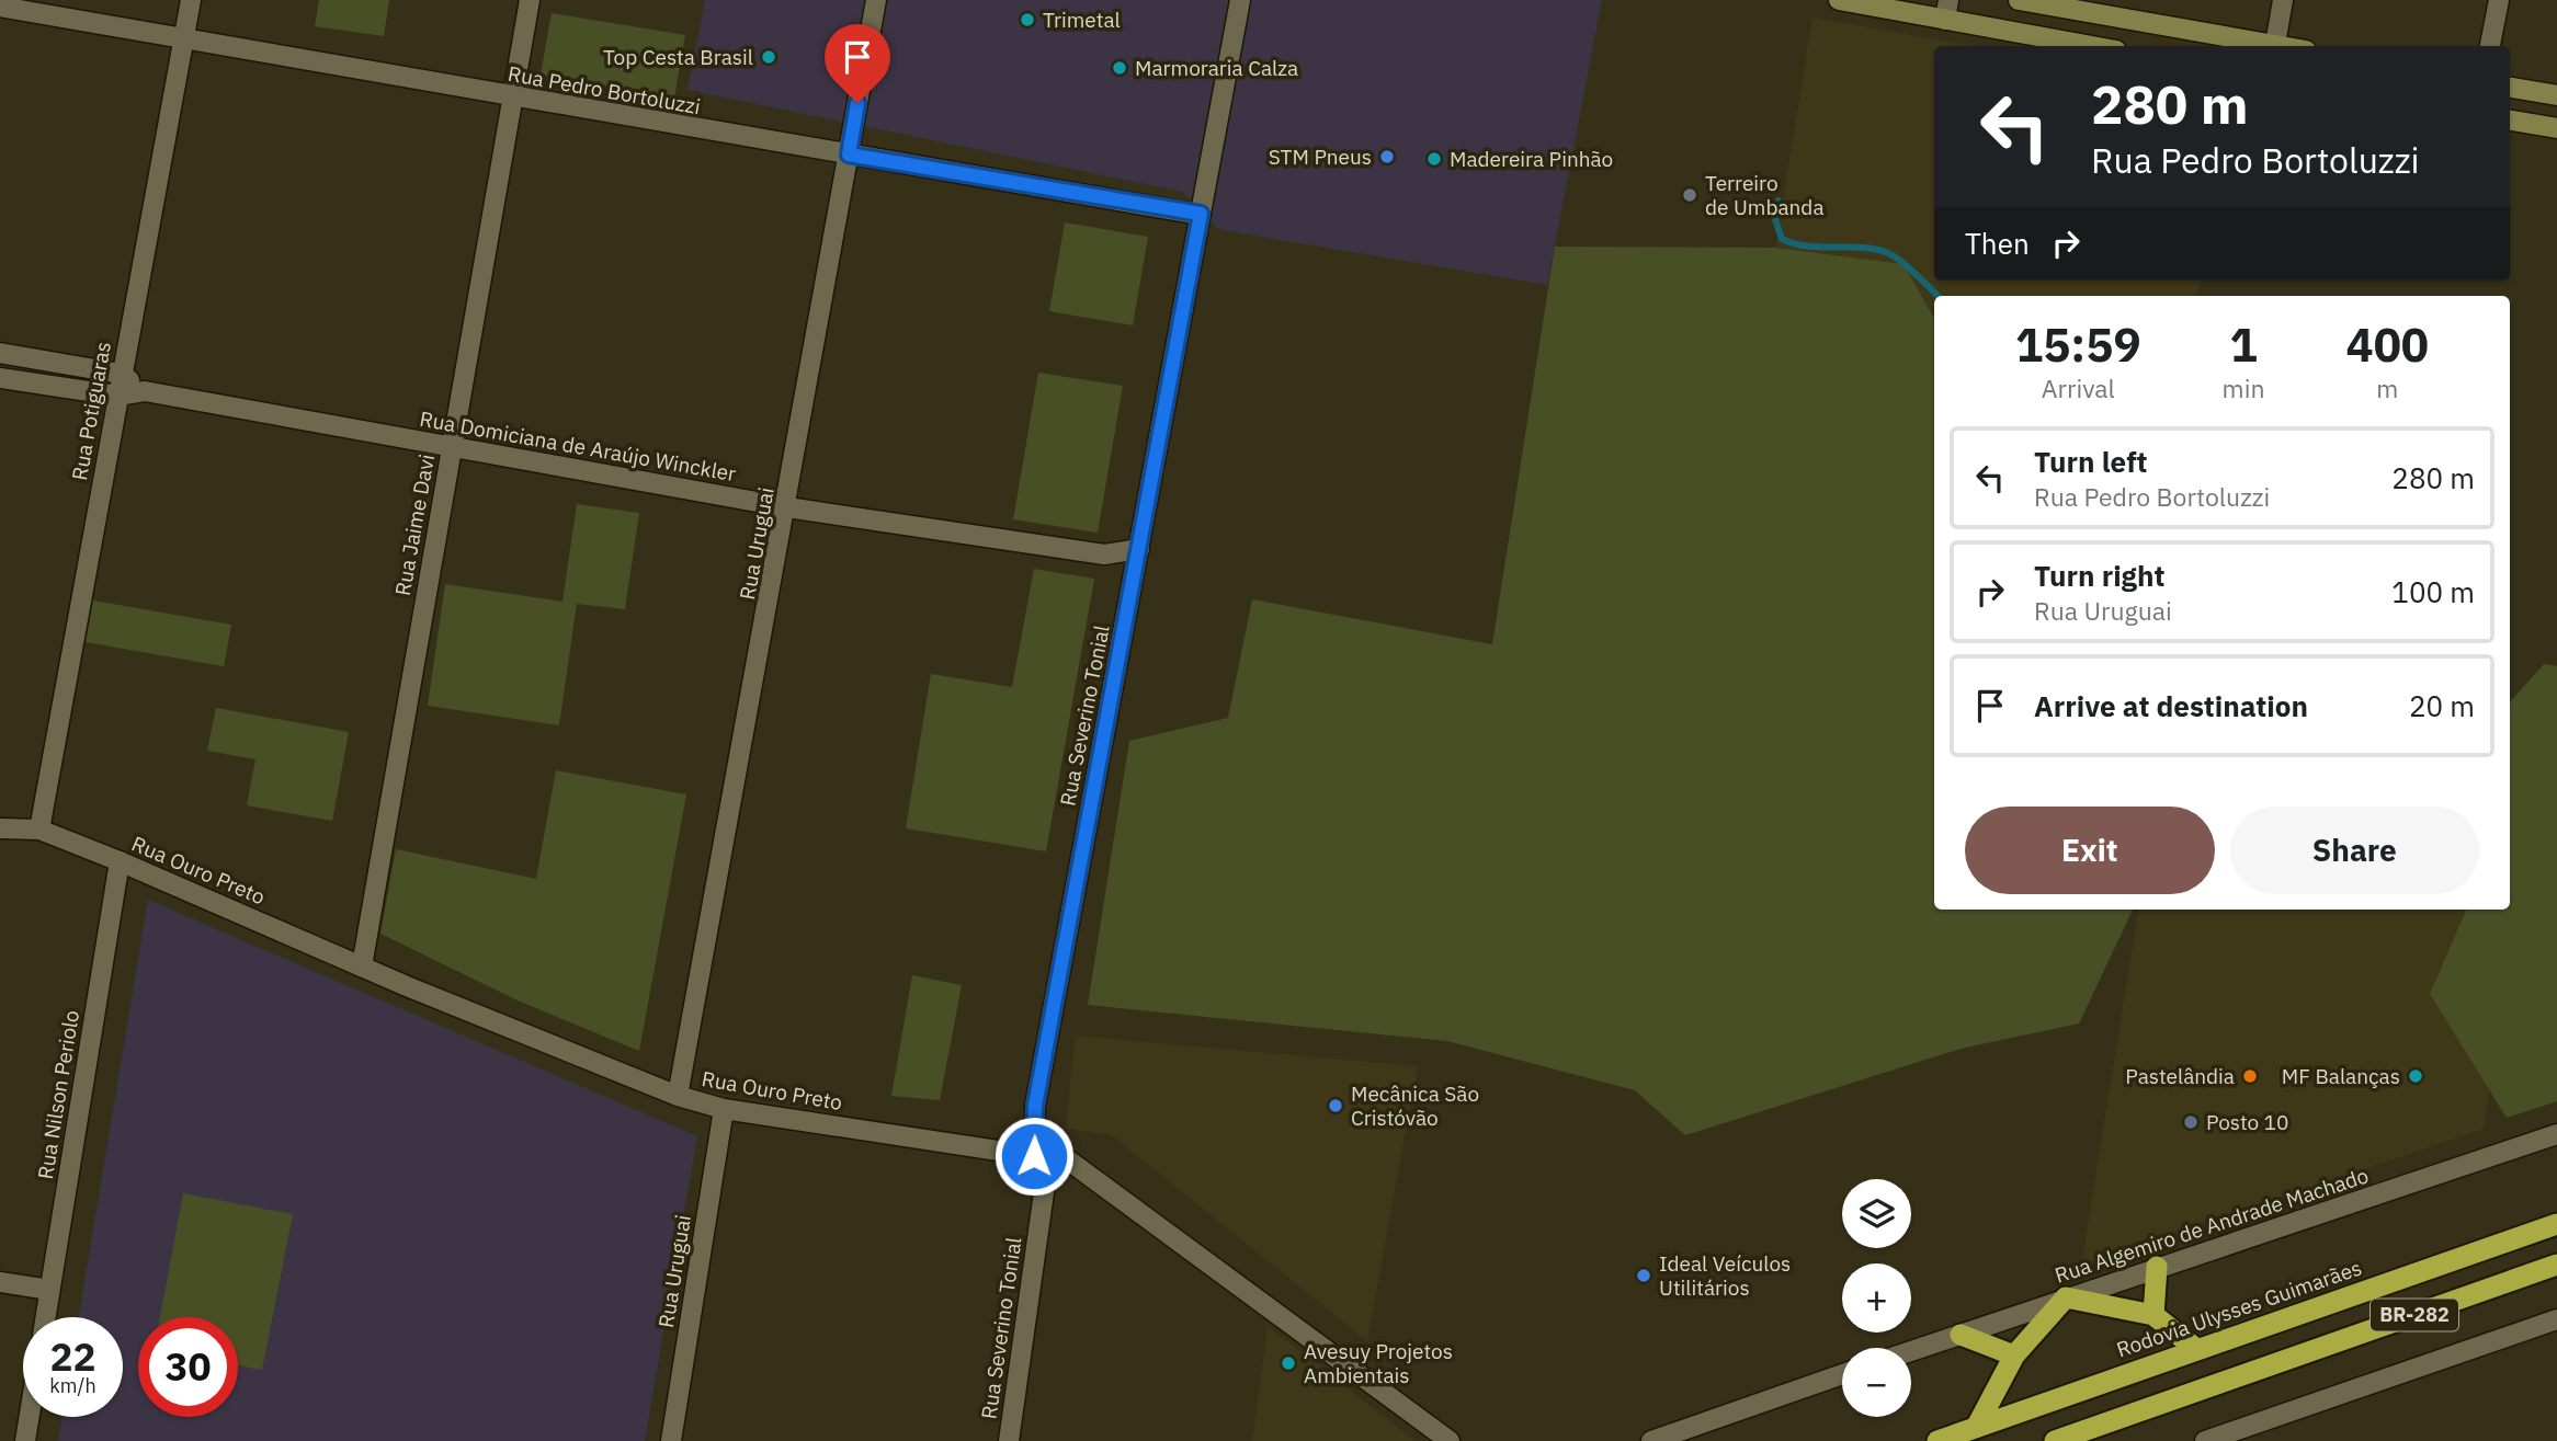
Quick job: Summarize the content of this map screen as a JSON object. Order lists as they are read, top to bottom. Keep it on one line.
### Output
{"streets":{"highway":["Rodovia Ulysses Guimarães","BR-282"],"street":["Rua Pedro Bortoluzzi","Rua Potiguaras","Rua Domiciana de Araújo Winckler","Rua Jaime Davi","Rua Uruguai","Rua Severino Tonial","Rua Ouro Preto","Rua Nilson Periolo","Rua Algemiro de Andrade Machado"]},"crossings":[["Rua Pedro Bortoluzzi","Rua Potiguaras"],["Rua Pedro Bortoluzzi","Rua Jaime Davi"],["Rua Pedro Bortoluzzi","Rua Uruguai"],["Rua Pedro Bortoluzzi","Rua Severino Tonial"],["Rua Potiguaras","Rua Domiciana de Araújo Winckler"],["Rua Potiguaras","Rua Ouro Preto"],["Rua Domiciana de Araújo Winckler","Rua Jaime Davi"],["Rua Domiciana de Araújo Winckler","Rua Uruguai"],["Rua Domiciana de Araújo Winckler","Rua Severino Tonial"],["Rua Jaime Davi","Rua Ouro Preto"],["Rua Uruguai","Rua Ouro Preto"],["Rua Severino Tonial","Rua Ouro Preto"],["Rua Ouro Preto","Rua Nilson Periolo"]],"places":["Trimetal","Top Cesta Brasil","Marmoraria Calza","STM Pneus","Madereira Pinhão","Terreiro de Umbanda","Pastelândia","MF Balanças","Mecânica São Cristóvão","Posto 10","Ideal Veículos Utilitários","Avesuy Projetos Ambientais"],"page":{"turn":["280 m","Rua Pedro Bortoluzzi"],"then":"Then","eta":["15:59","Arrival","1","min","400","m"],"list":[{"name":"Turn left","note":"Rua Pedro Bortoluzzi","value":"280 m"},{"name":"Turn right","note":"Rua Uruguai","value":"100 m"},{"name":"Arrive at destination","value":"20 m"}],"buttons":["Exit","Share"],"map_buttons":["+","−"],"speed":"22 km/h","limit":"30"}}
